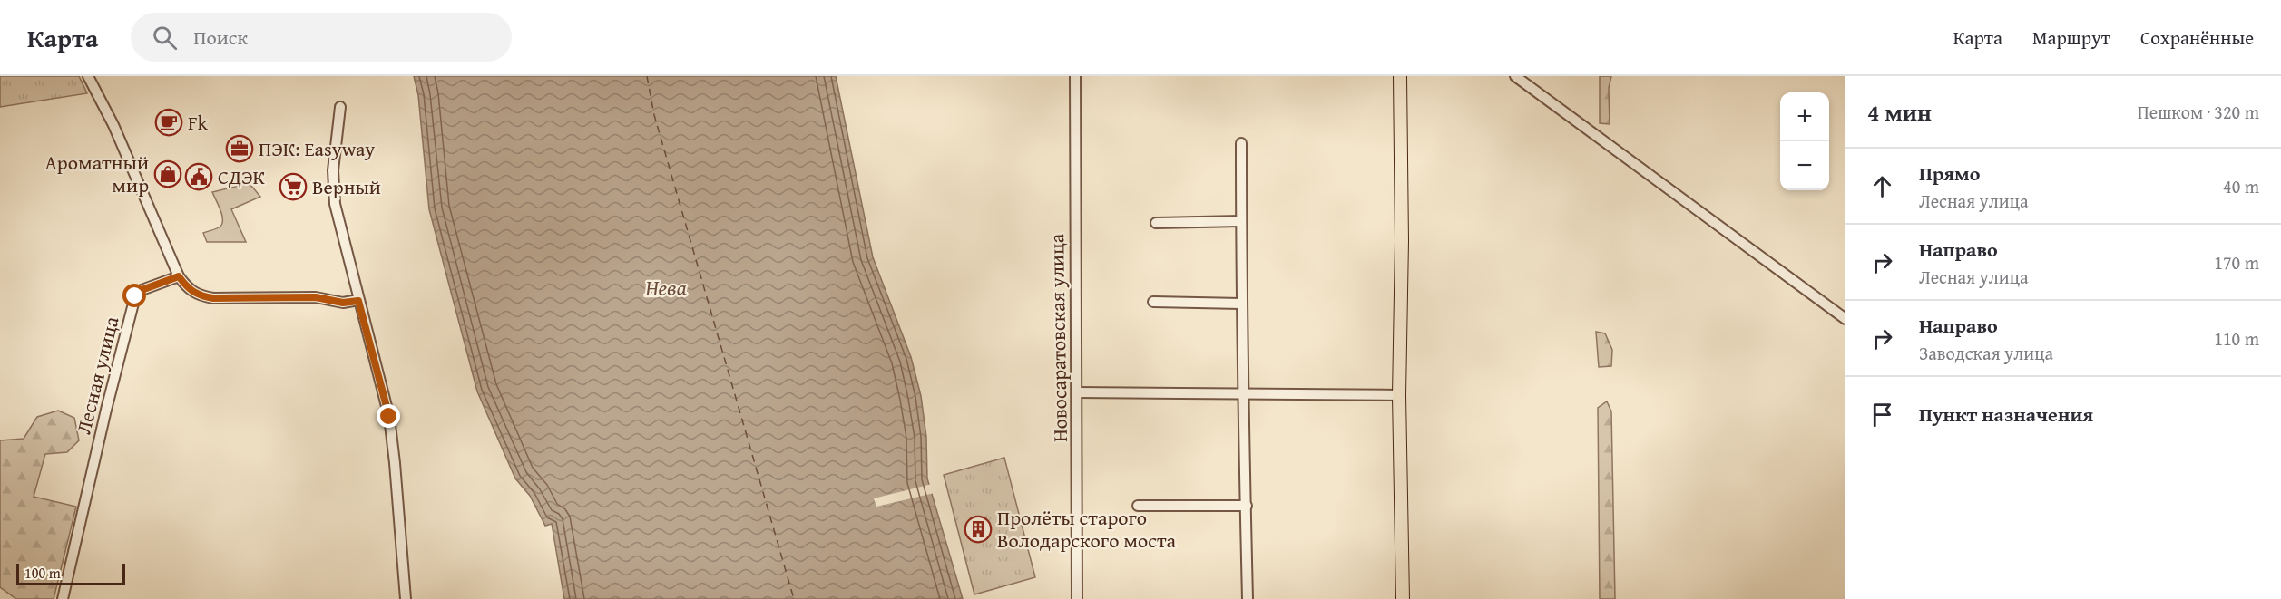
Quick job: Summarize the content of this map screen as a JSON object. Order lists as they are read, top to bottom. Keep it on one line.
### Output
{"streets":{"street":["Новосаратовская улица","Лесная улица"]},"water":["Нева"],"places":{"cafe":["Fk"],"office":["ПЭК: Easyway"],"shop":["Ароматный мир"],"public building":["СДЭК"],"supermarket":["Верный"],"building":["Пролёты старого Володарского моста"]},"scale_bar":"100 m","page":{"header":"Карта","search":"Поиск","nav":["Карта","Маршрут","Сохранённые"],"heading":["4 мин","Пешком · 320 m"],"map_buttons":["+","−"],"list":[["Прямо","Лесная улица","40 m"],["Направо","Лесная улица","170 m"],["Направо","Заводская улица","110 m"],"Пункт назначения"],"scale":"100 m"}}
